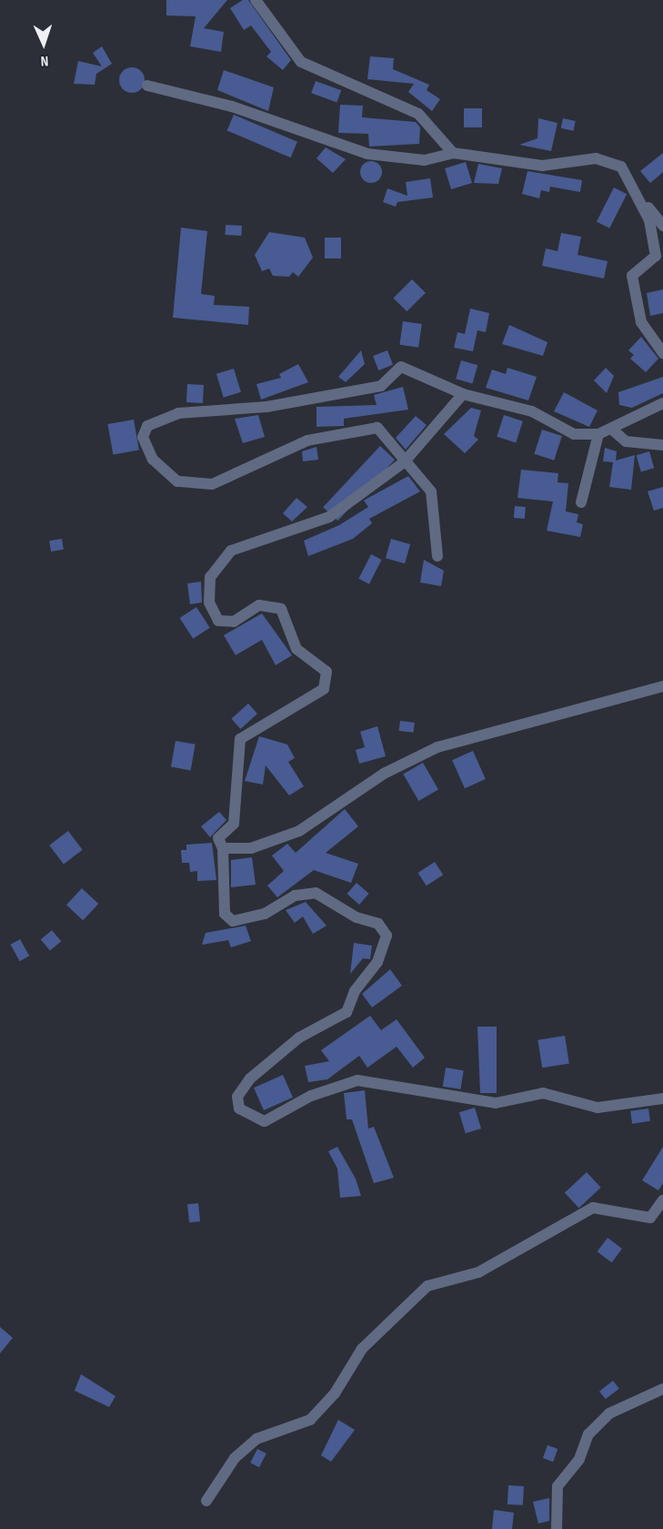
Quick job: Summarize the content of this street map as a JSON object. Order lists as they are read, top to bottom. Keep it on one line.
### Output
{"north":"bottom"}
